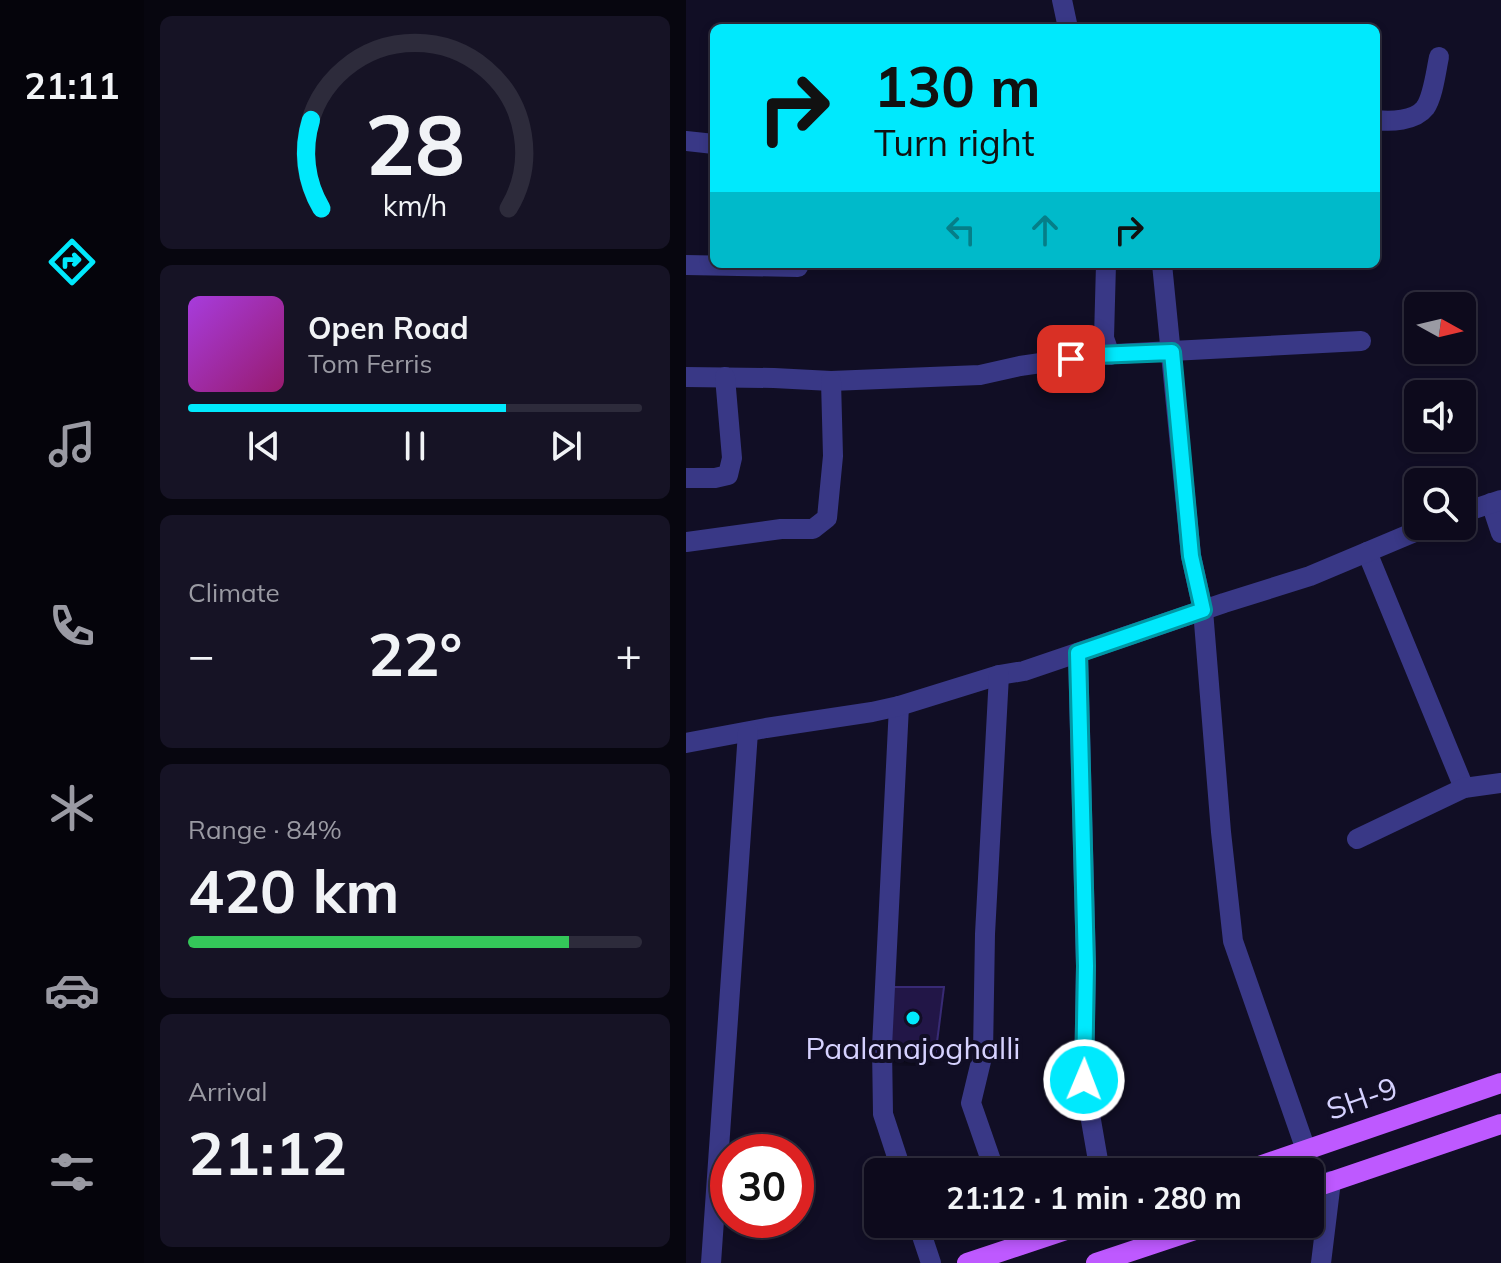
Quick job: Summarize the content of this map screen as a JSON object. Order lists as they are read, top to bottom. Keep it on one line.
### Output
{"streets":{"main road":["SH-9"]},"places":["Paalanajoghalli"],"north":"right","page":{"tabs":"21:11","turn":["130 m","Turn right"],"song":["Open Road","Tom Ferris"],"tile":["Climate",["Range · 84%","420 km"],["Arrival","21:12"]],"heat":["−","22°","+"],"limit":"30","trip":"21:12 · 1 min · 280 m","gauge":["28","km/h"]}}
